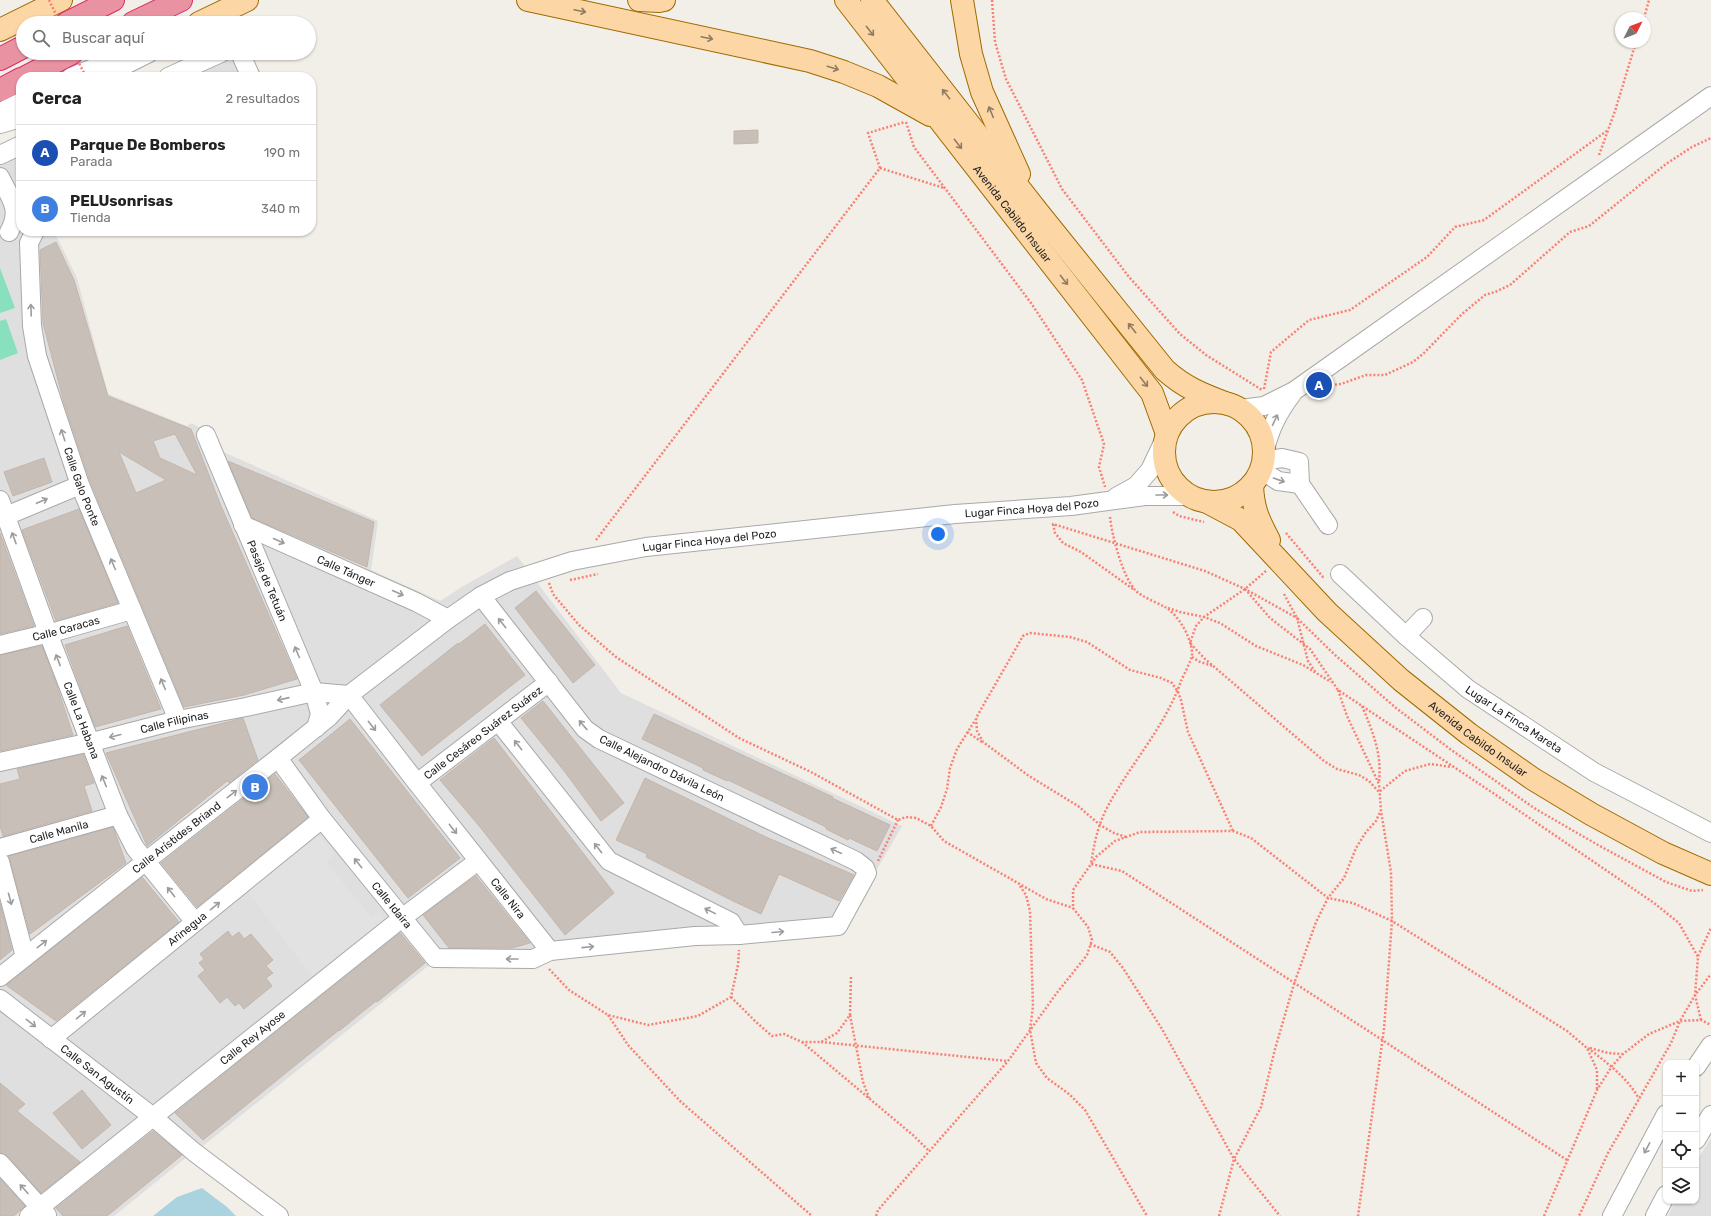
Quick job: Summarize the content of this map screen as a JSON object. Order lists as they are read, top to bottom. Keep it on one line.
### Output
{"streets":{"main road":["Avenida Cabildo Insular"],"street":["Calle Galo Ponte","Lugar Finca Hoya del Pozo","Calle Tánger","Pasaje de Tetuán","Calle Caracas","Lugar La Finca Mareta","Calle La Habana","Calle Filipinas","Calle Cesáreo Suárez Suárez","Calle Alejandro Dávila León","Calle Manila","Calle Arístides Briand","Calle Nira","Calle Idaira","Arinegua","Calle Rey Ayose","Calle San Agustín"]},"crossings":[["Avenida Cabildo Insular","Lugar Finca Hoya del Pozo"],["Calle Galo Ponte","Calle Caracas"],["Calle Galo Ponte","Calle Filipinas"],["Lugar Finca Hoya del Pozo","Calle Tánger"],["Lugar Finca Hoya del Pozo","Calle Filipinas"],["Lugar Finca Hoya del Pozo","Calle Alejandro Dávila León"],["Lugar Finca Hoya del Pozo","Calle Arístides Briand"],["Lugar Finca Hoya del Pozo","Calle Nira"],["Calle Tánger","Pasaje de Tetuán"],["Pasaje de Tetuán","Calle Filipinas"],["Pasaje de Tetuán","Calle Arístides Briand"],["Calle Caracas","Calle La Habana"],["Calle La Habana","Calle Filipinas"],["Calle La Habana","Calle Manila"],["Calle La Habana","Calle Arístides Briand"],["Calle La Habana","Arinegua"],["Calle Filipinas","Calle Arístides Briand"],["Calle Filipinas","Calle Nira"],["Calle Cesáreo Suárez Suárez","Calle Alejandro Dávila León"],["Calle Cesáreo Suárez Suárez","Calle Nira"],["Calle Arístides Briand","Calle Nira"],["Calle Arístides Briand","Calle Idaira"],["Calle Nira","Calle Idaira"],["Calle Nira","Calle Rey Ayose"],["Calle Idaira","Arinegua"],["Calle Idaira","Calle Rey Ayose"],["Arinegua","Calle San Agustín"],["Calle Rey Ayose","Calle San Agustín"]],"one_way":["Calle Galo Ponte","Calle Tánger","Pasaje de Tetuán","Calle La Habana","Calle Filipinas","Calle Arístides Briand","Calle Idaira","Arinegua"],"north":"top right","page":{"search":"Buscar aquí","heading":["Cerca","2 resultados"],"list":[{"mark":"A","name":"Parque De Bomberos","note":"Parada","value":"190 m"},{"mark":"B","name":"PELUsonrisas","note":"Tienda","value":"340 m"}],"pins":["A","B"],"map_buttons":["+","−"]}}
